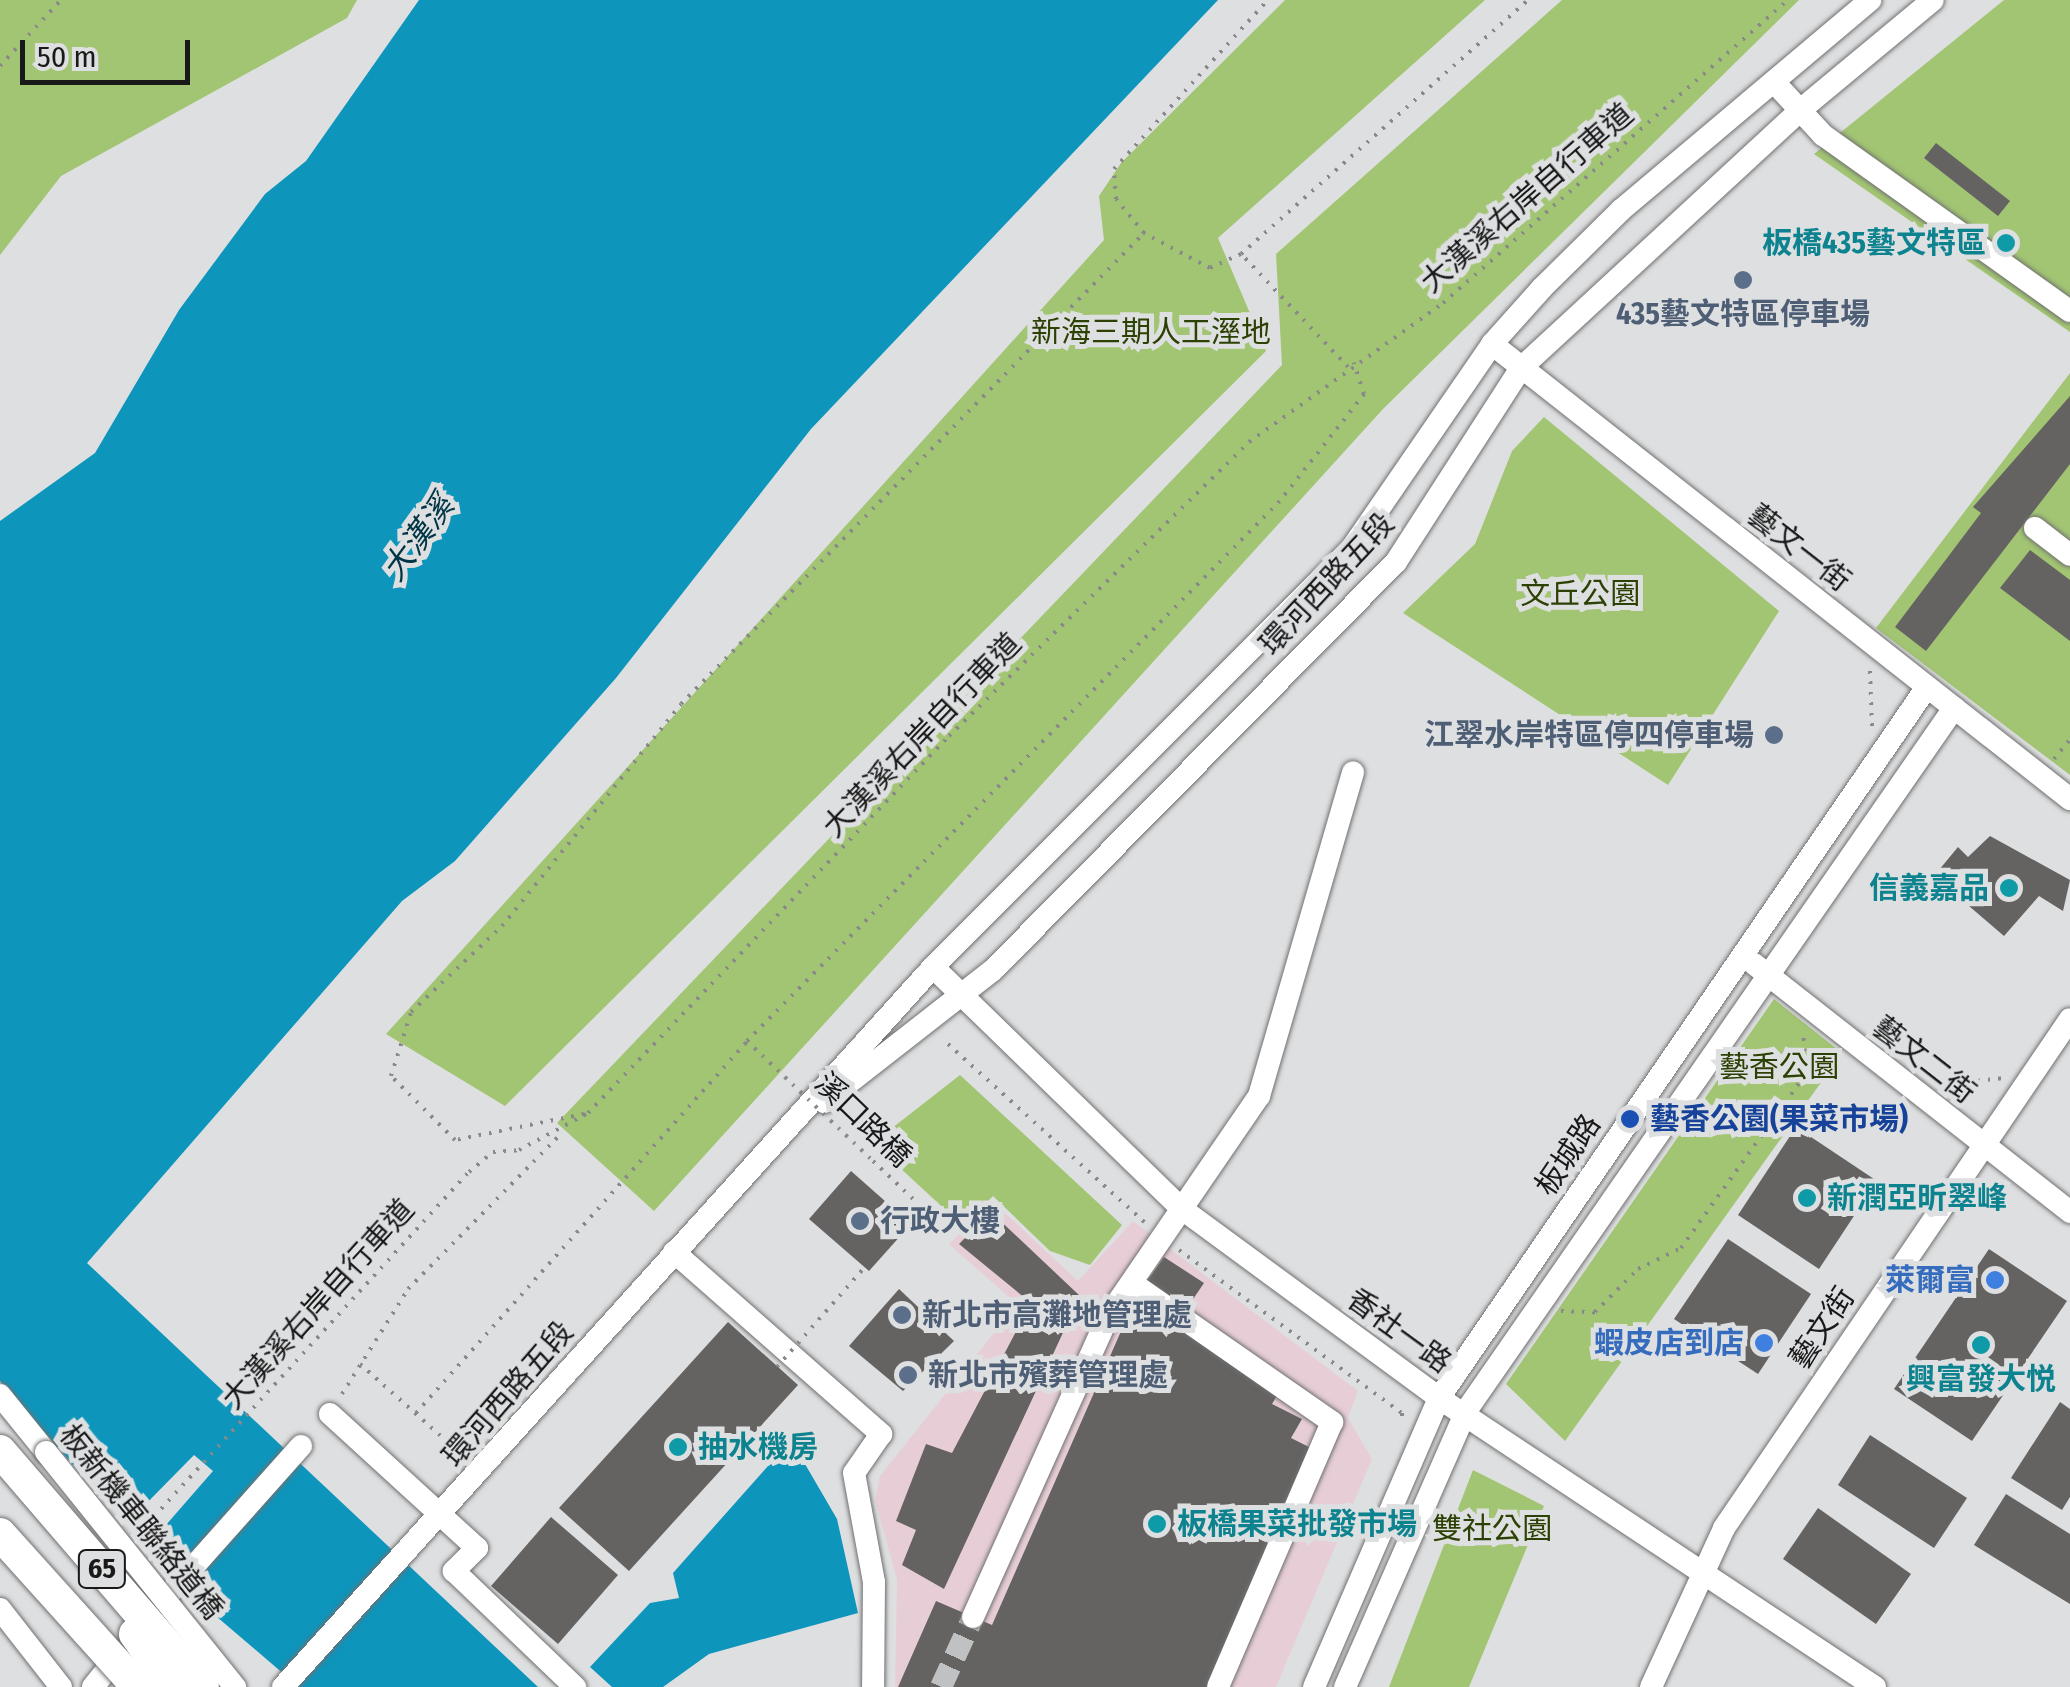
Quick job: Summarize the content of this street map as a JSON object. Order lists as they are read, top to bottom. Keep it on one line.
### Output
{"streets":{"highway":["65"],"street":["藝文一街","環河西路五段","藝文二街","板城路","藝文街","香社一路","板新機車聯絡道橋"],"path":["大漢溪右岸自行車道","溪口路橋"]},"crossings":[["藝文一街","環河西路五段"],["藝文一街","板城路"],["環河西路五段","香社一路"],["藝文二街","板城路"],["藝文二街","藝文街"],["板城路","香社一路"],["藝文街","香社一路"]],"water":["大漢溪"],"parks":["新海三期人工溼地","文丘公園","藝香公園","雙社公園"],"places":["板橋435藝文特區","435藝文特區停車場","江翠水岸特區停四停車場","信義嘉品","藝香公園(果菜市場)","新潤亞昕翠峰","行政大樓","萊爾富","新北市高灘地管理處","蝦皮店到店","興富發大悦","新北市殯葬管理處","抽水機房","板橋果菜批發市場"],"scale_bar":"50 m"}
